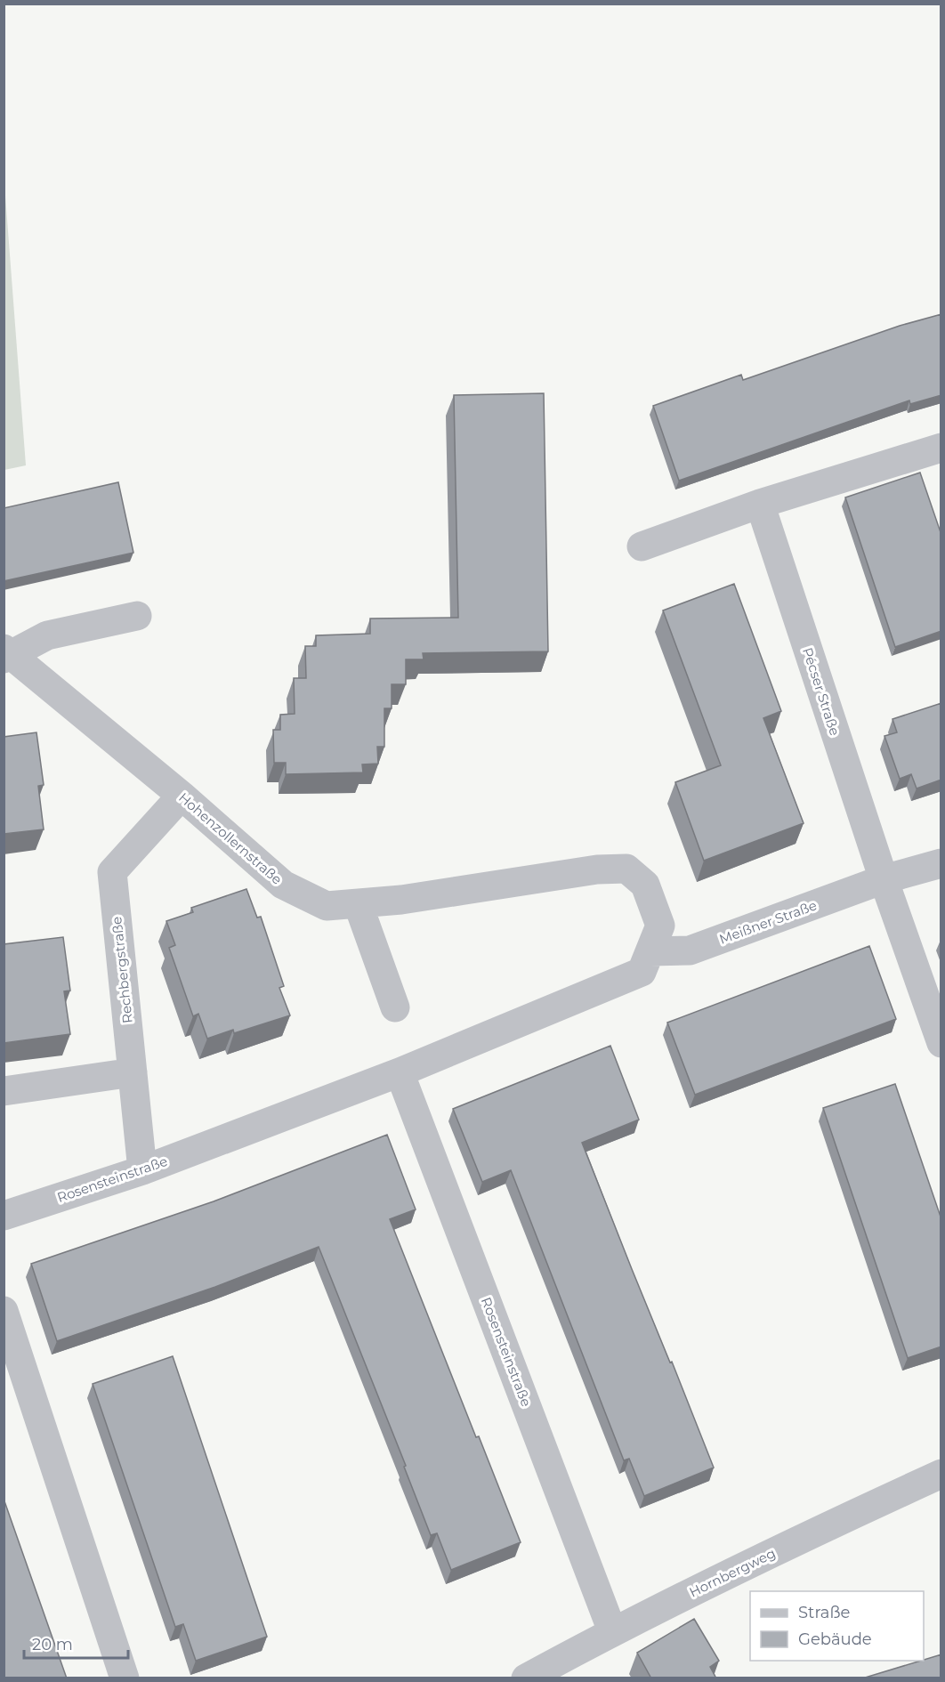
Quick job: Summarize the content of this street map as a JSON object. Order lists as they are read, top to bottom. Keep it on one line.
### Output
{"streets":{"street":["Pécser Straße","Hohenzollernstraße","Meißner Straße","Rechbergstraße","Rosensteinstraße","Hornbergweg"]},"crossings":[["Pécser Straße","Meißner Straße"],["Hohenzollernstraße","Rechbergstraße"],["Hohenzollernstraße","Rosensteinstraße"],["Meißner Straße","Rosensteinstraße"],["Rechbergstraße","Rosensteinstraße"],["Rosensteinstraße","Hornbergweg"]],"legend":["Straße","Gebäude"],"scale_bar":"20 m"}
